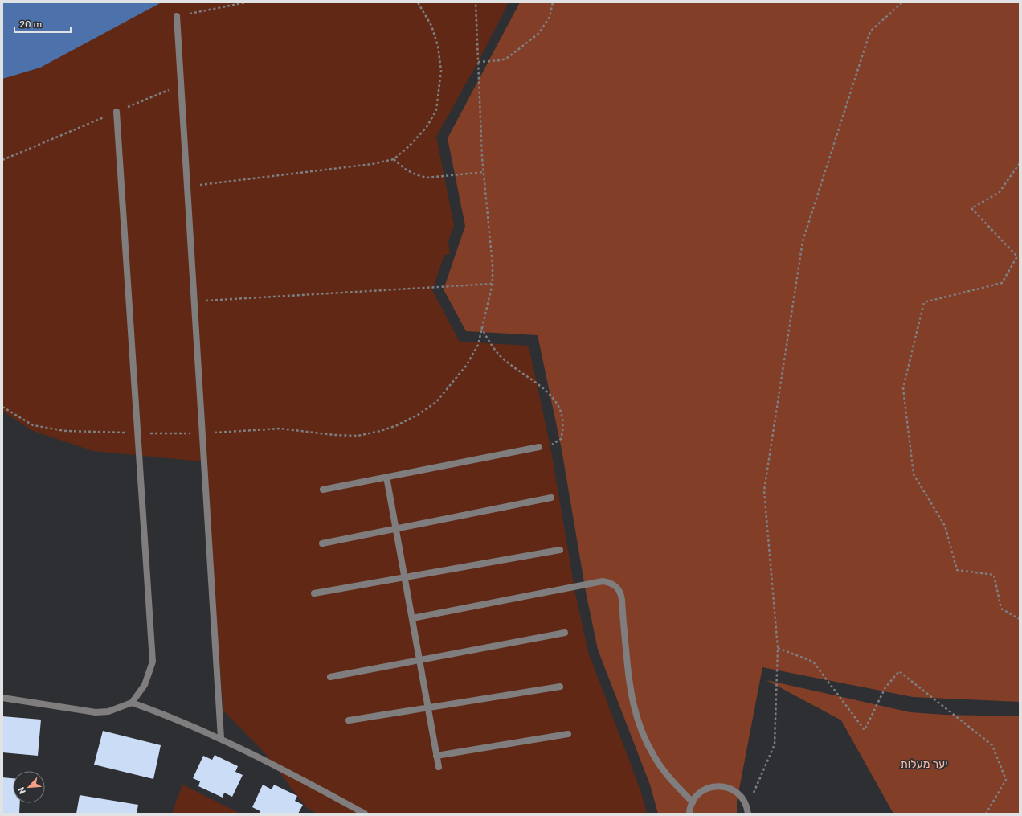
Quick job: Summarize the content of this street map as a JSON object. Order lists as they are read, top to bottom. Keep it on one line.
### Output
{"parks":["יער מעלות"],"scale_bar":"20 m","north":"bottom left"}
